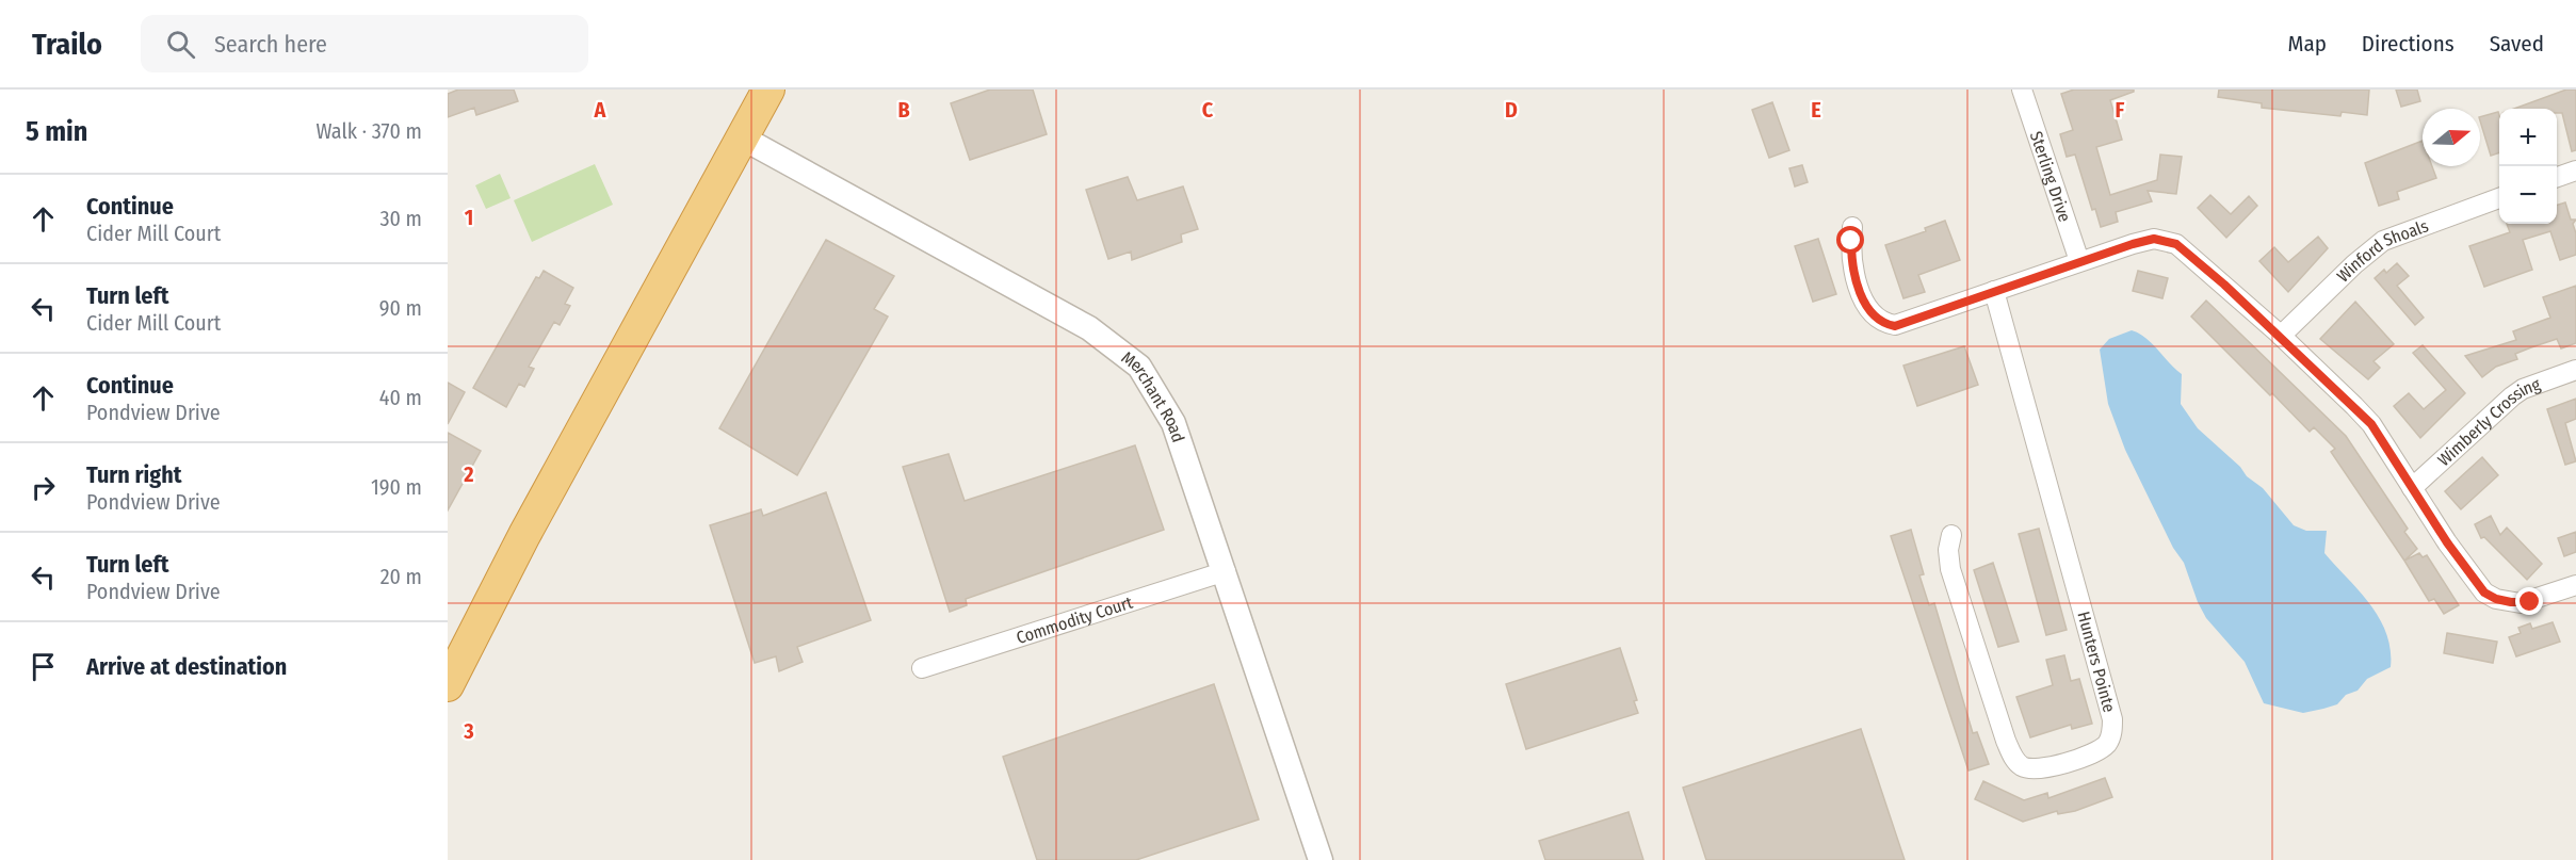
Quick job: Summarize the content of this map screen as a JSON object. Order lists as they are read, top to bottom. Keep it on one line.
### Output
{"streets":{"street":["Sterling Drive","Winford Shoals","Merchant Road","Wimberly Crossing","Commodity Court","Hunters Pointe"]},"crossings":[["Merchant Road","Commodity Court"]],"north":"right","page":{"header":"Trailo","search":"Search here","nav":["Map","Directions","Saved"],"heading":["5 min","Walk · 370 m"],"map_buttons":["+","−"],"list":[["Continue","Cider Mill Court","30 m"],["Turn left","Cider Mill Court","90 m"],["Continue","Pondview Drive","40 m"],["Turn right","Pondview Drive","190 m"],["Turn left","Pondview Drive","20 m"],"Arrive at destination"]},"grid":{"columns":["A","B","C","D","E","F"],"rows":["1","2","3"]}}
